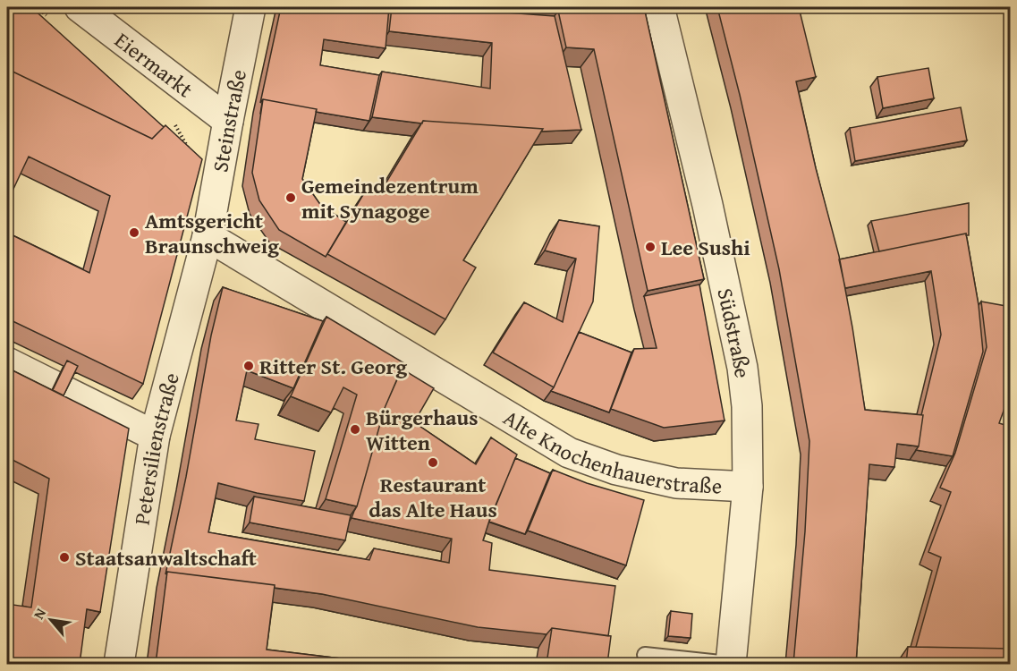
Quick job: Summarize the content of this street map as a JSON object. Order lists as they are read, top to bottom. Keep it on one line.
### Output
{"streets":{"street":["Eiermarkt","Steinstraße","Südstraße","Alte Knochenhauerstraße","Petersilienstraße"]},"crossings":[["Eiermarkt","Steinstraße"],["Steinstraße","Alte Knochenhauerstraße"],["Steinstraße","Petersilienstraße"],["Südstraße","Alte Knochenhauerstraße"],["Alte Knochenhauerstraße","Petersilienstraße"]],"places":["Gemeindezentrum mit Synagoge","Amtsgericht Braunschweig","Lee Sushi","Ritter St. Georg","Bürgerhaus Witten","Restaurant das Alte Haus","Staatsanwaltschaft"],"north":"top left"}
